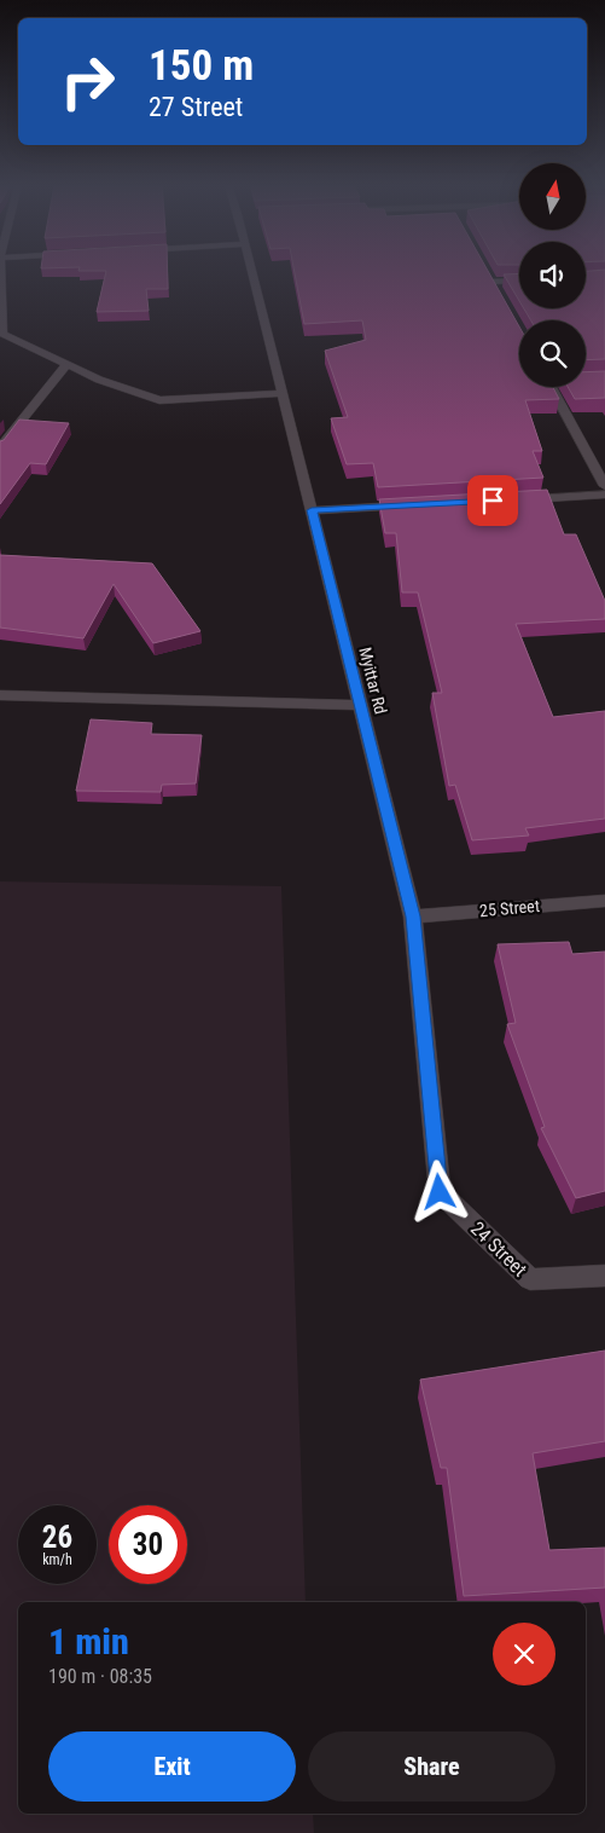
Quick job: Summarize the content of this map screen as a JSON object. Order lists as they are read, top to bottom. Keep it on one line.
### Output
{"streets":{"street":["Myittar Rd","25 Street","24 Street"]},"crossings":[["Myittar Rd","25 Street"],["Myittar Rd","24 Street"]],"north":"top","page":{"turn":["150 m","27 Street"],"speed":"26 km/h","limit":"30","heading":["1 min","190 m · 08:35"],"buttons":["Exit","Share"]}}
